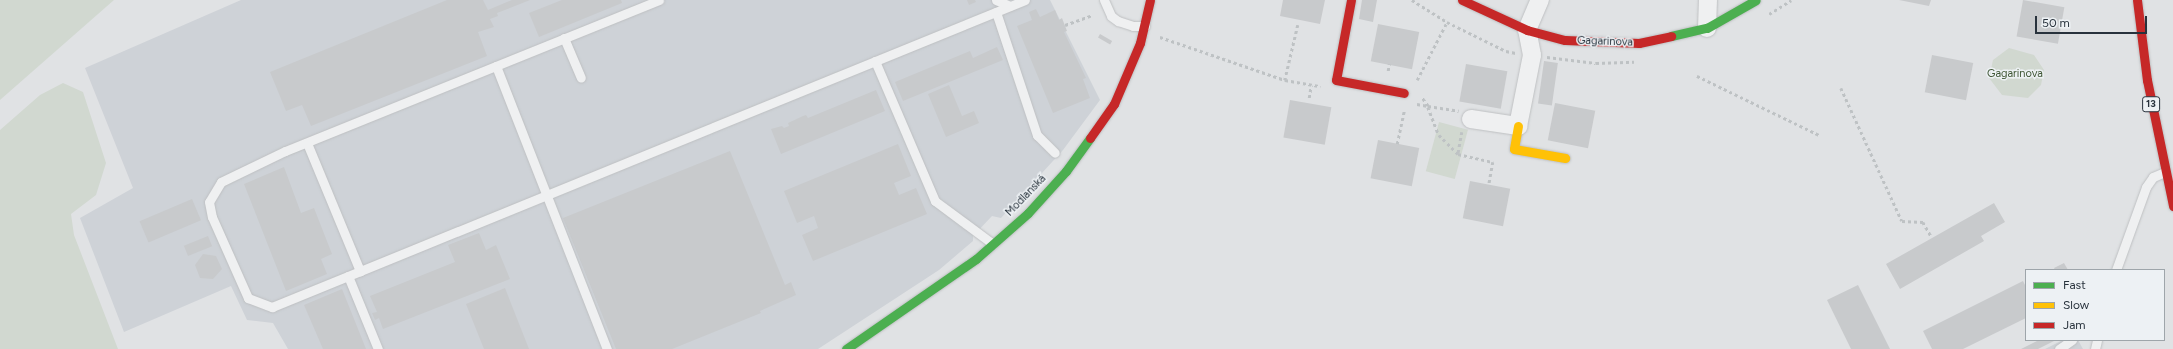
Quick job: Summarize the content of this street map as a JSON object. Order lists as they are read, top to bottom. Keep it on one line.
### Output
{"streets":{"street":["Gagarinova","13","Modlanská"]},"parks":["Gagarinova"],"legend":["Fast","Slow","Jam"],"scale_bar":"50 m"}
